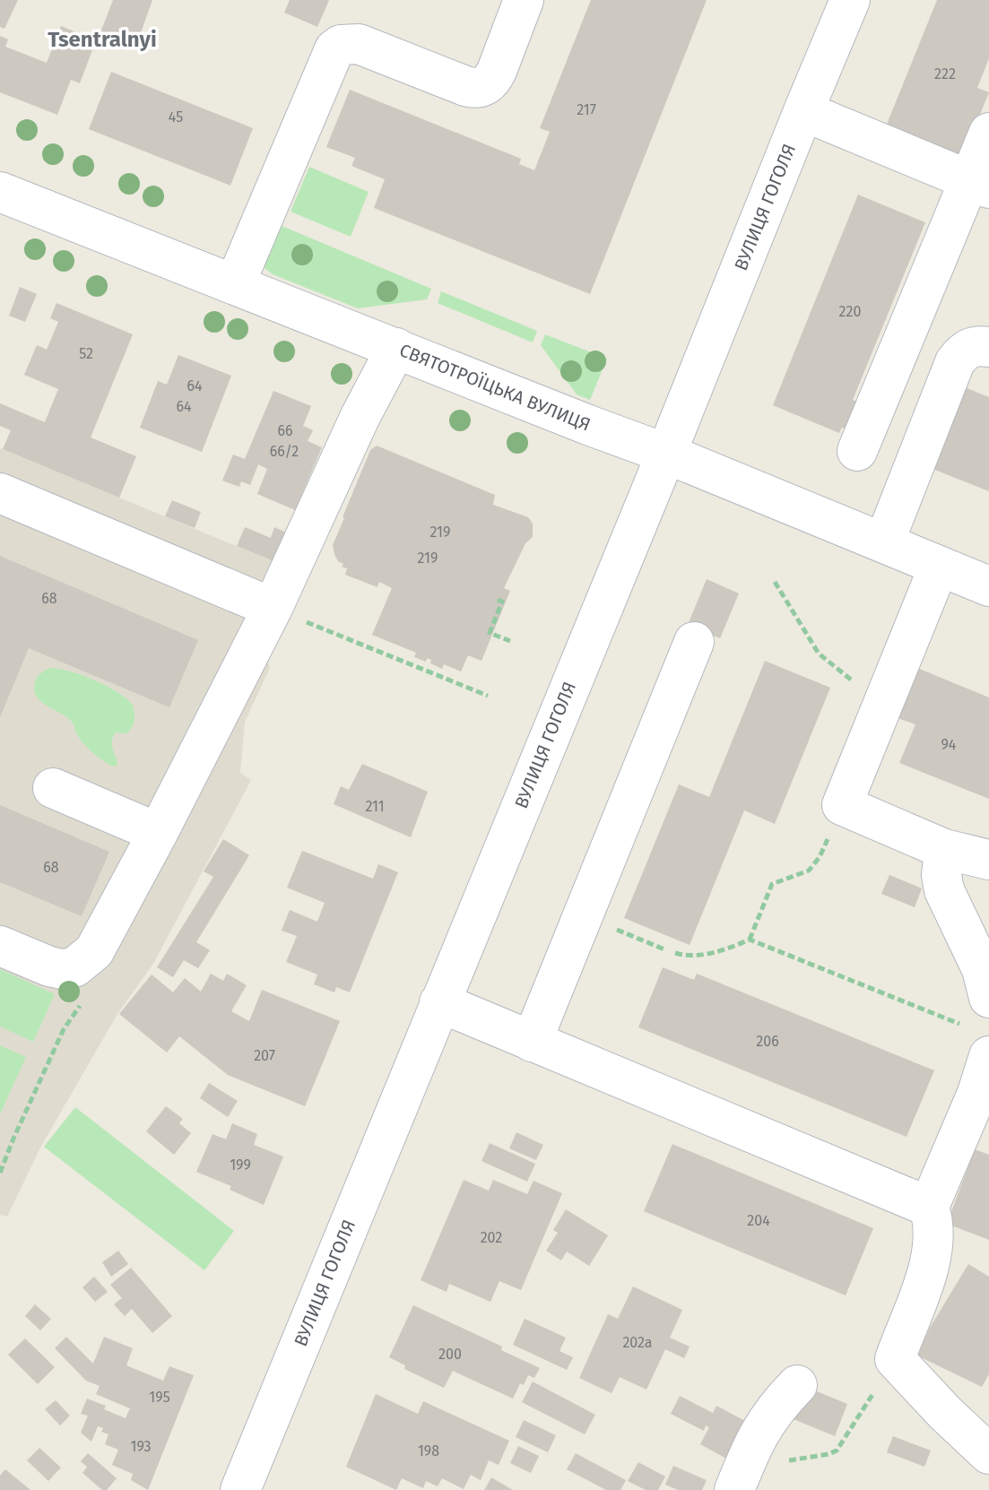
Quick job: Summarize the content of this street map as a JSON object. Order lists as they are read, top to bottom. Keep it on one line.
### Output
{"streets":{"street":["ВУЛИЦЯ ГОГОЛЯ","СВЯТОТРОЇЦЬКА ВУЛИЦЯ"]},"crossings":[["ВУЛИЦЯ ГОГОЛЯ","СВЯТОТРОЇЦЬКА ВУЛИЦЯ"]],"districts":["Tsentralnyi"],"house_numbers":["222","217","45","220","52","64","64","66","66/2","219","219","68","94","211","68","206","207","199","204","202","202а","200","195","193","198"]}
